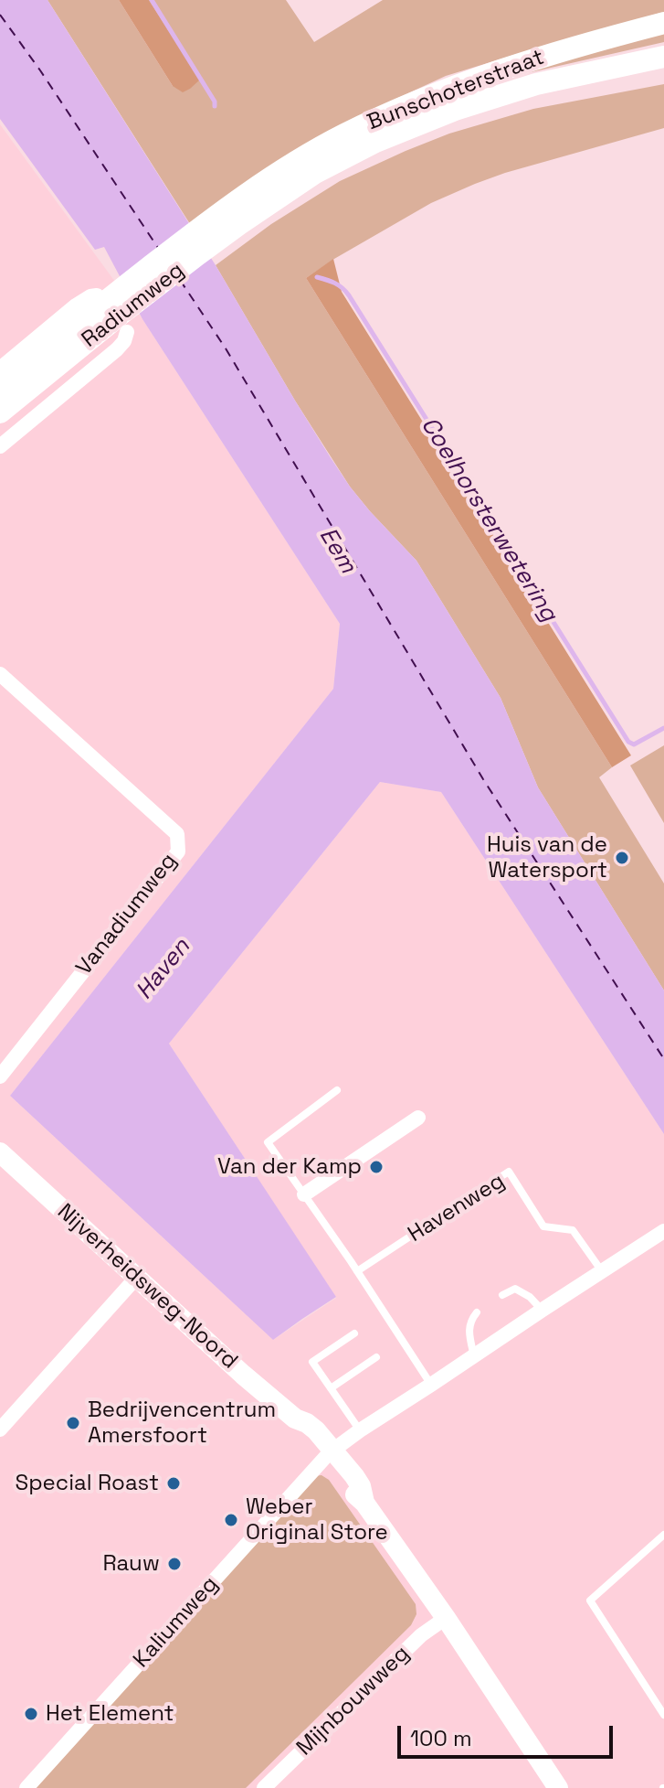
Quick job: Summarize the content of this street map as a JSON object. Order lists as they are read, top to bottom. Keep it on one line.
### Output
{"streets":{"main road":["Bunschoterstraat","Radiumweg"],"street":["Vanadiumweg","Nijverheidsweg-Noord","Kaliumweg","Mijnbouwweg"],"lane":["Havenweg"]},"crossings":[["Bunschoterstraat","Radiumweg"],["Nijverheidsweg-Noord","Kaliumweg"],["Nijverheidsweg-Noord","Mijnbouwweg"]],"water":["Coelhorsterwetering","Eem","Haven"],"places":["Huis van de Watersport","Van der Kamp","Bedrijvencentrum Amersfoort","Special Roast","Weber Original Store","Rauw","Het Element"],"scale_bar":"100 m"}
